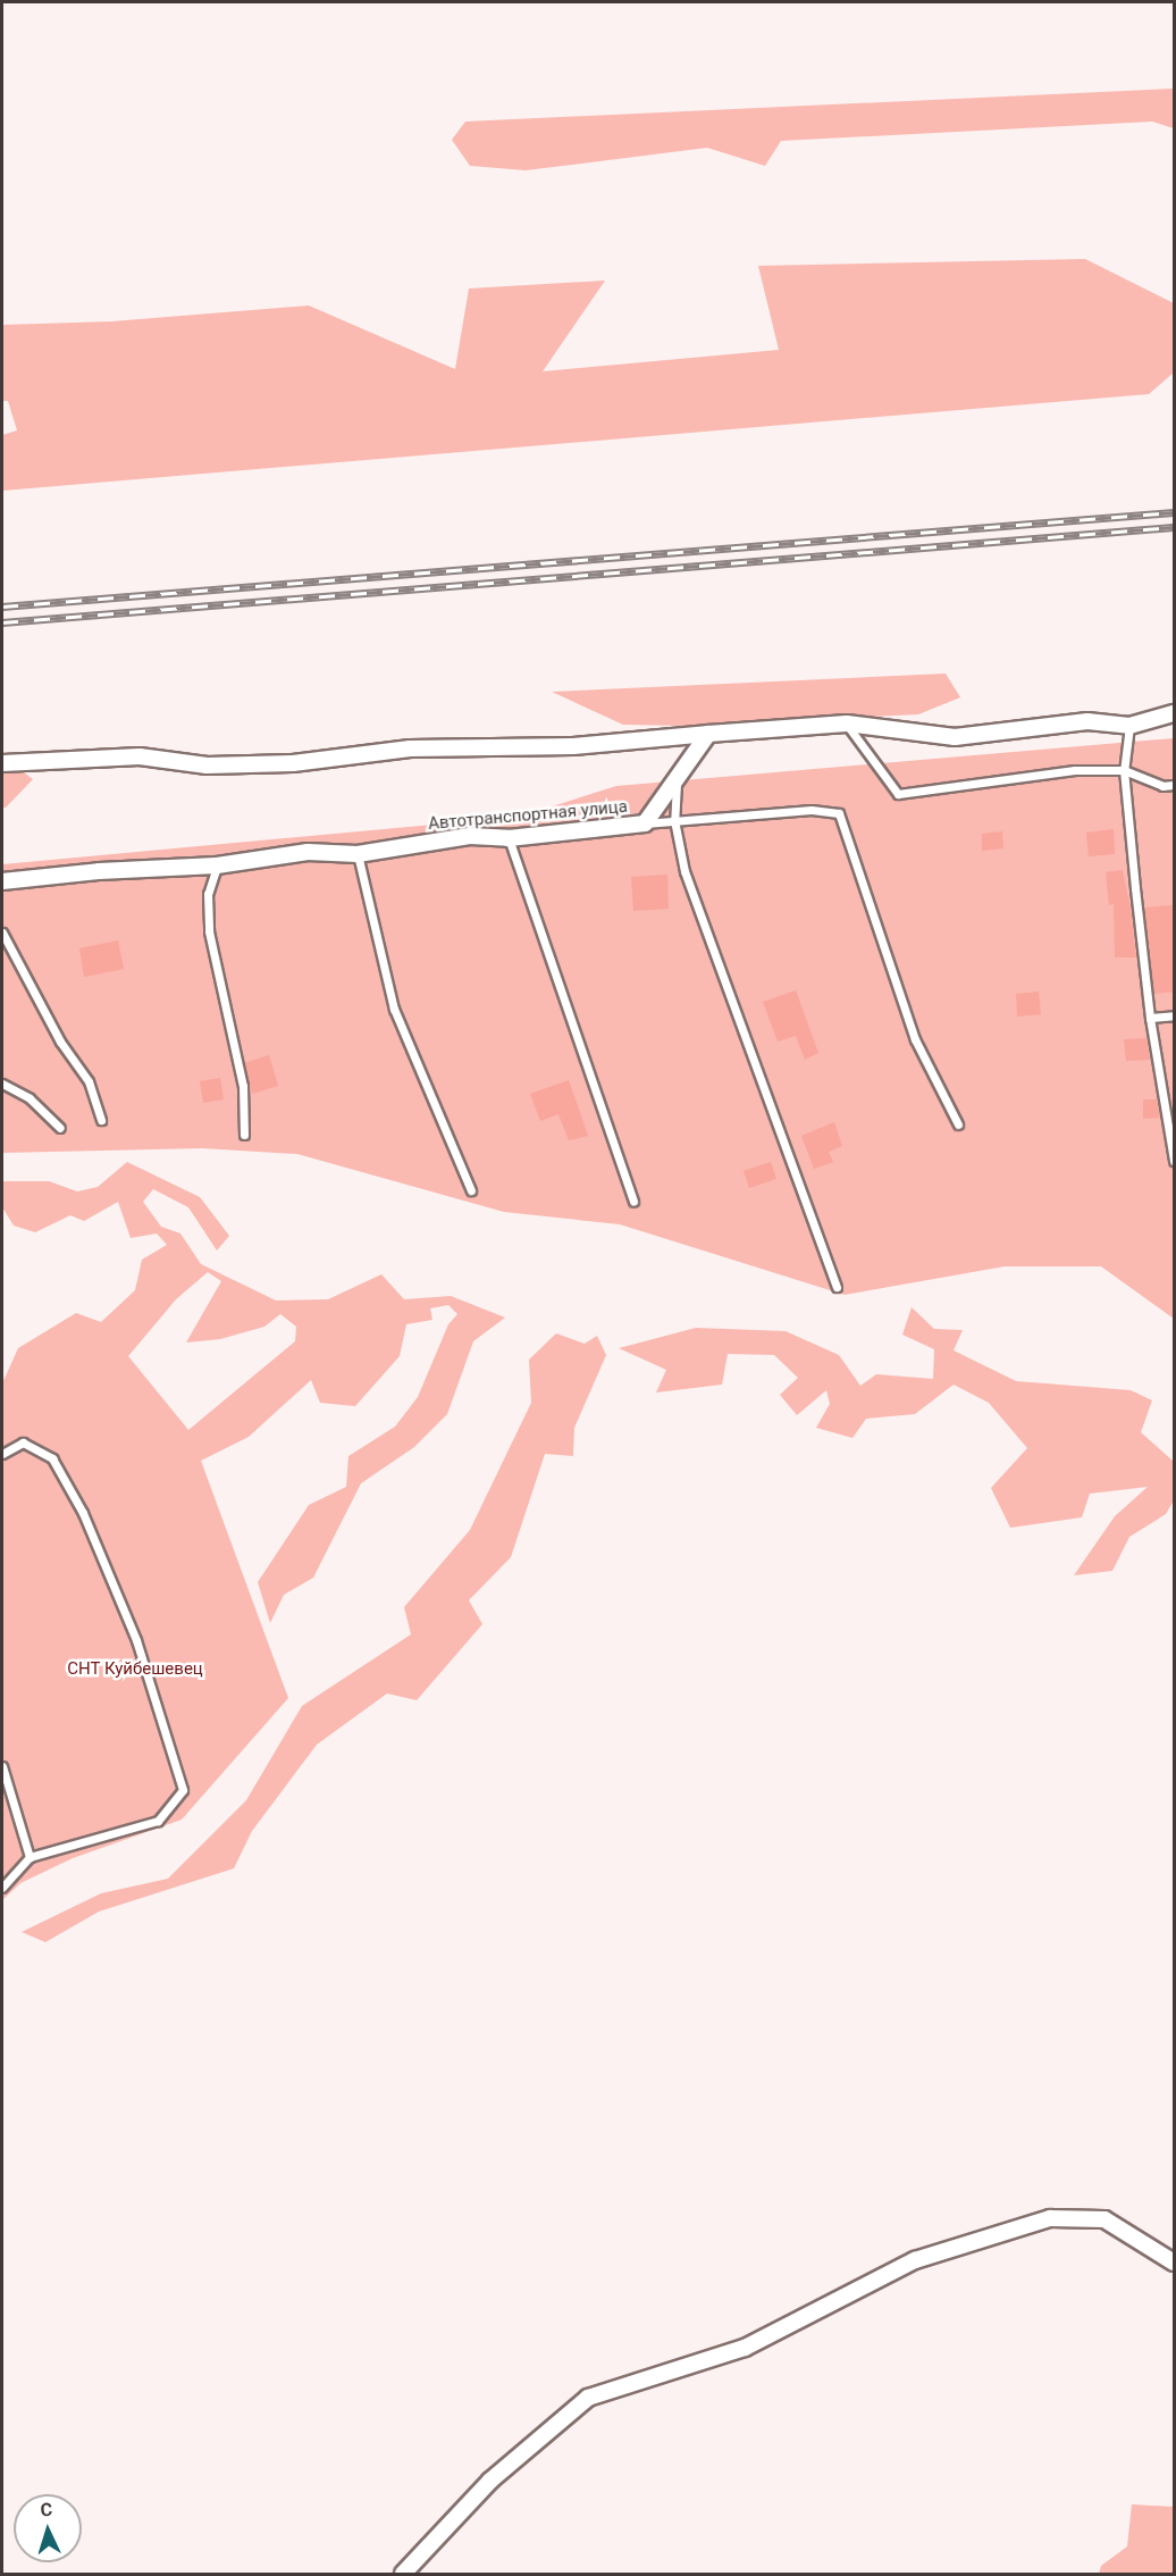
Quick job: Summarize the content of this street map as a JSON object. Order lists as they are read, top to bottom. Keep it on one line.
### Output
{"streets":{"street":["Автотранспортная улица"]},"parks":["СНТ Куйбешевец"],"north":"top"}
